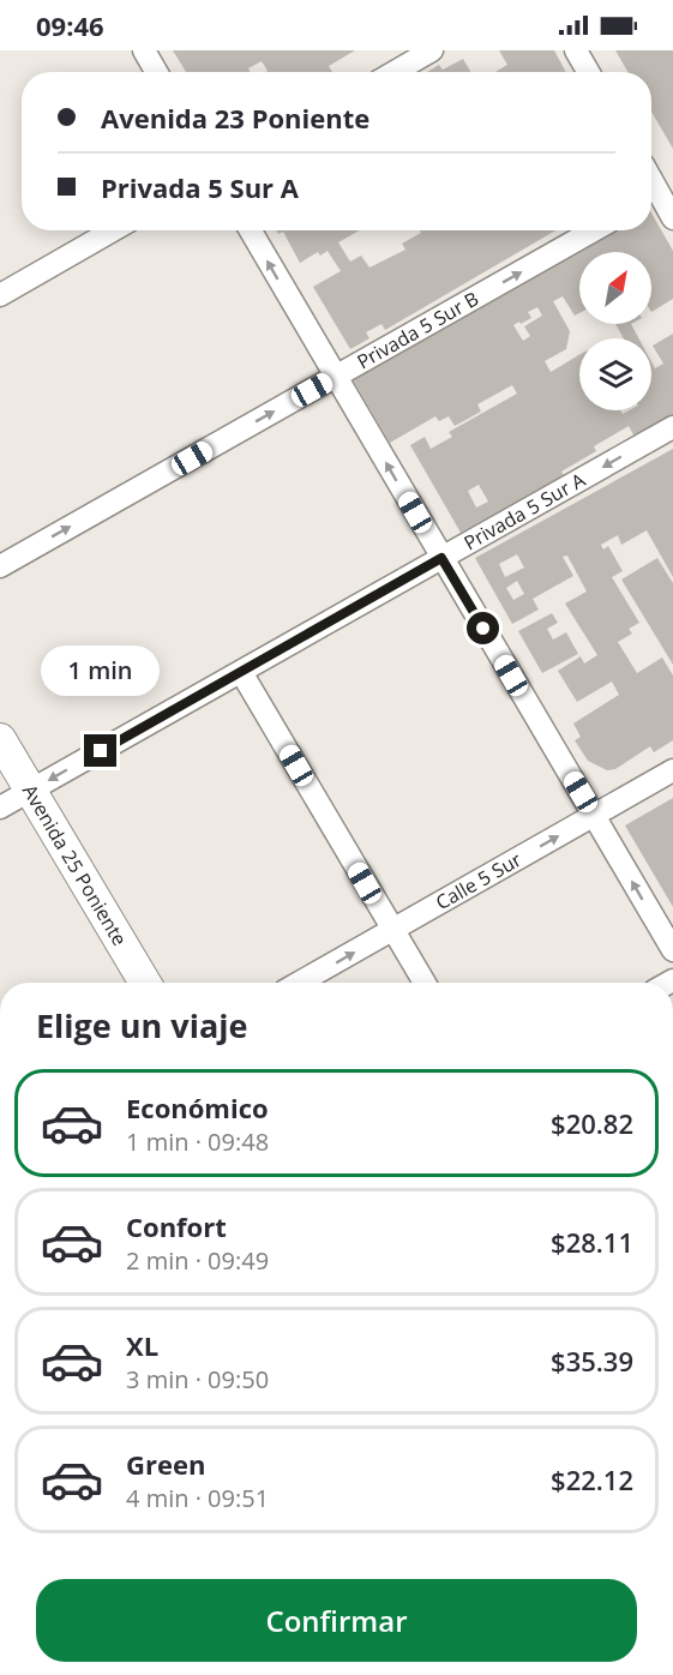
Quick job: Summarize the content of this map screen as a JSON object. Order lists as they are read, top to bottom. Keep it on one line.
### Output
{"streets":{"main road":["Avenida 25 Poniente"],"street":["Privada 5 Sur B","Privada 5 Sur A","Calle 5 Sur"]},"crossings":[["Privada 5 Sur A","Avenida 25 Poniente"]],"one_way":["Privada 5 Sur B","Privada 5 Sur A","Calle 5 Sur"],"north":"top right","page":{"status":"09:46","banner":["Avenida 23 Poniente","Privada 5 Sur A"],"bubble":"1 min","heading":"Elige un viaje","list":[{"name":"Económico","note":"1 min · 09:48","value":"$20.82"},{"name":"Confort","note":"2 min · 09:49","value":"$28.11"},{"name":"XL","note":"3 min · 09:50","value":"$35.39"},{"name":"Green","note":"4 min · 09:51","value":"$22.12"}],"buttons":"Confirmar"}}
